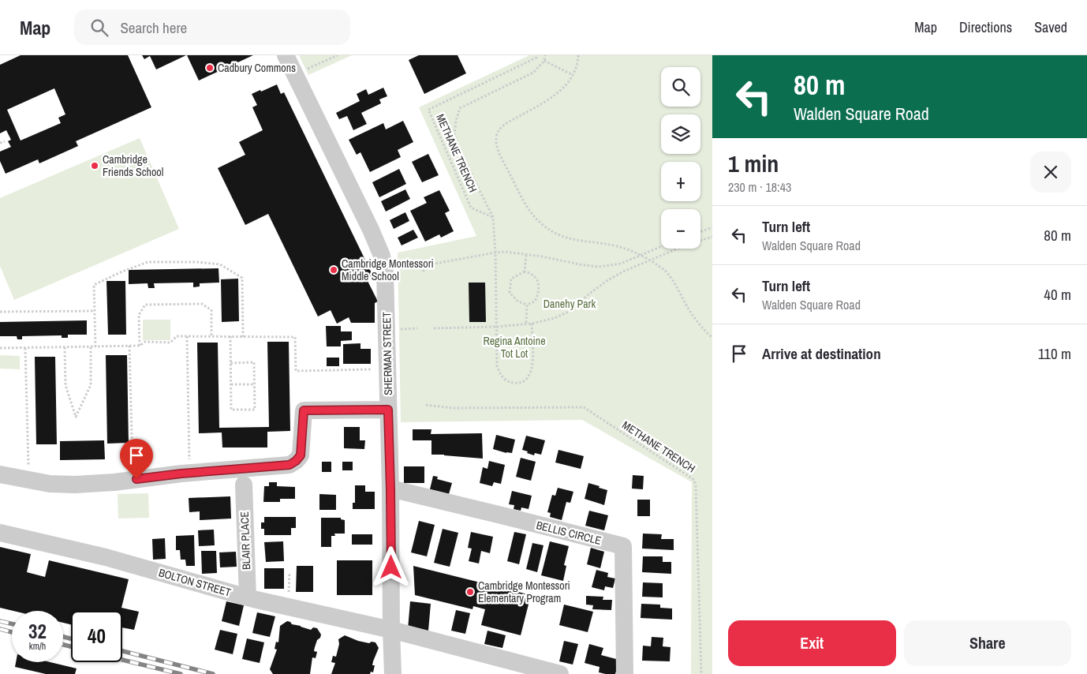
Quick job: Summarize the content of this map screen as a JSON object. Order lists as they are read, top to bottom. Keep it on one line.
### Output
{"streets":{"street":["SHERMAN STREET","BELLIS CIRCLE","BLAIR PLACE","BOLTON STREET"],"path":["METHANE TRENCH"]},"crossings":[["SHERMAN STREET","BELLIS CIRCLE"],["SHERMAN STREET","BOLTON STREET"],["BLAIR PLACE","BOLTON STREET"]],"parks":["Danehy Park","Regina Antoine Tot Lot"],"places":["Cadbury Commons","Cambridge Friends School","Cambridge Montessori Middle School","Cambridge Montessori Elementary Program"],"page":{"header":"Map","search":"Search here","nav":["Map","Directions","Saved"],"turn":["80 m","Walden Square Road"],"map_buttons":["+","−"],"heading":["1 min","230 m · 18:43"],"list":[{"name":"Turn left","note":"Walden Square Road","value":"80 m"},{"name":"Turn left","note":"Walden Square Road","value":"40 m"},{"name":"Arrive at destination","value":"110 m"}],"speed":"32 km/h","limit":"40","buttons":["Exit","Share"]}}
